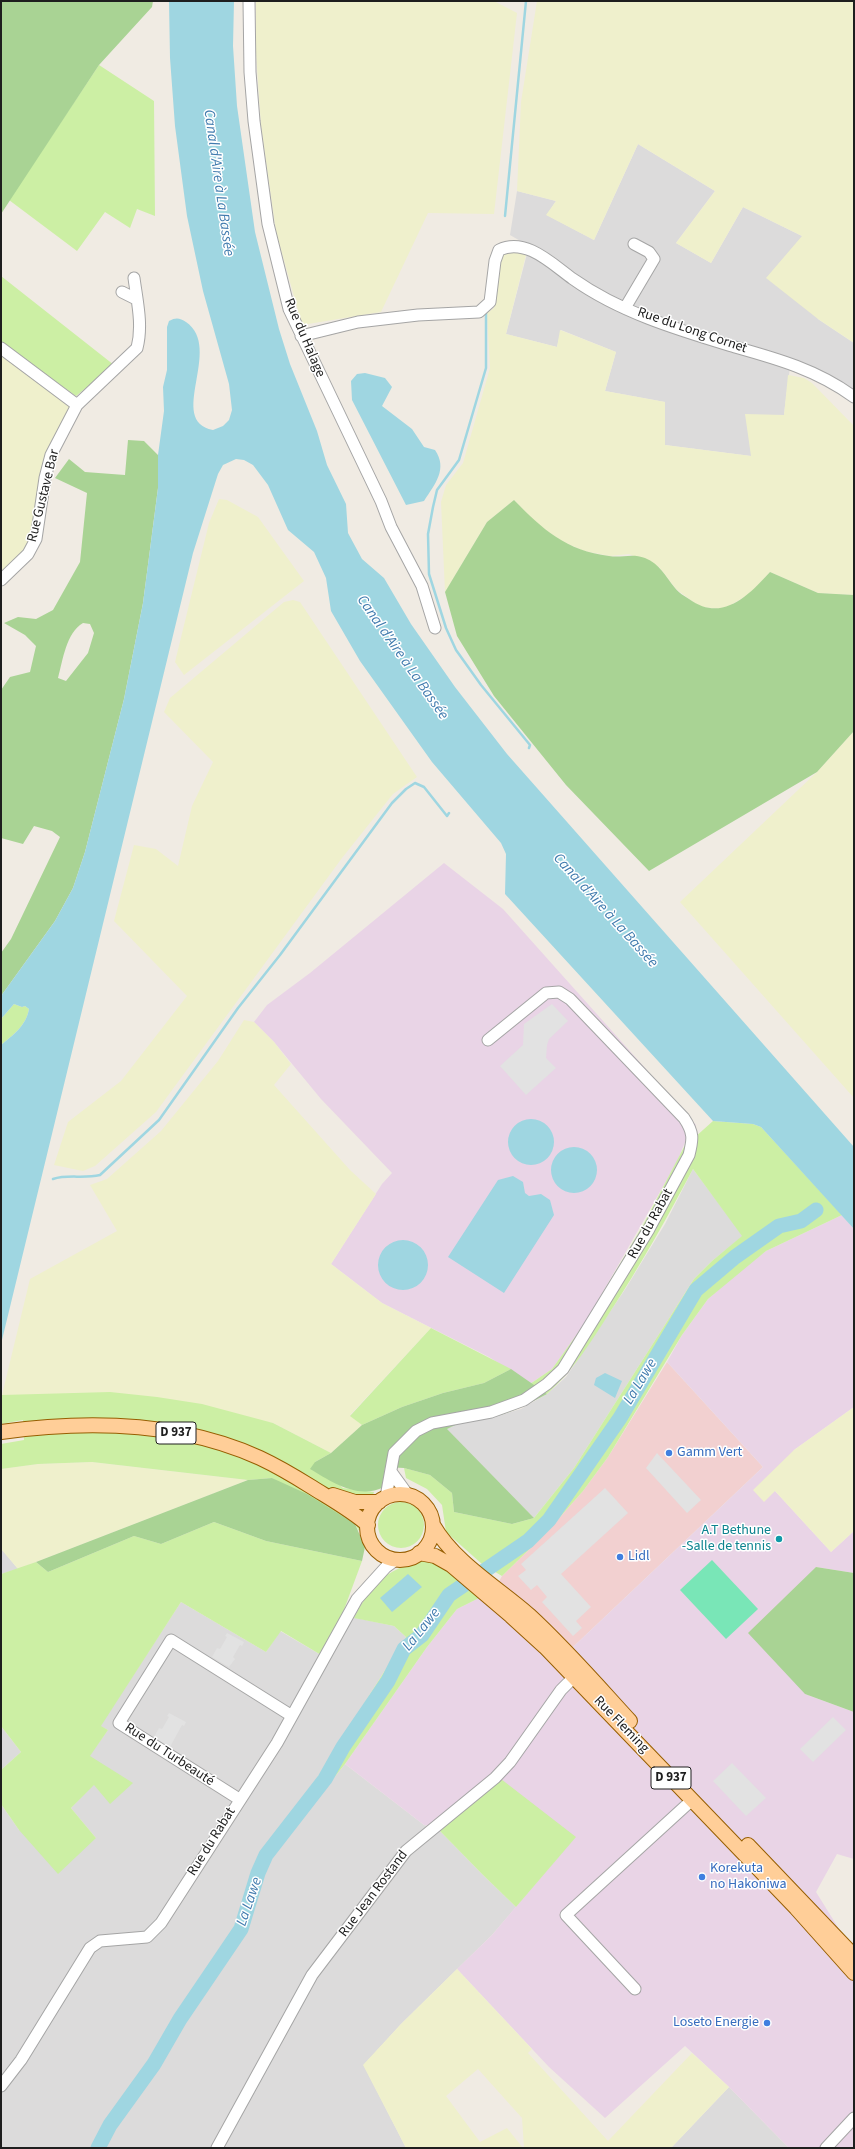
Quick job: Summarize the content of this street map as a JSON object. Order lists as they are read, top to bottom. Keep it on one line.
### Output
{"streets":{"main road":["D 937","Rue Fleming"],"street":["Rue du Long Cornet","Rue du Halage","Rue Gustave Bar","Rue du Rabat","Rue du Turbeauté","Rue Jean Rostand"]},"crossings":[["Rue du Long Cornet","Rue du Halage"],["Rue du Rabat","D 937"],["Rue du Rabat","Rue Fleming"],["Rue du Rabat","Rue du Turbeauté"],["D 937","Rue Fleming"],["Rue Fleming","Rue Jean Rostand"]],"water":["Canal d'Aire à La Bassée","La Lawe"],"places":["Gamm Vert","A.T Bethune -Salle de tennis","Lidl","Korekuta no Hakoniwa","Loseto Energie"]}
